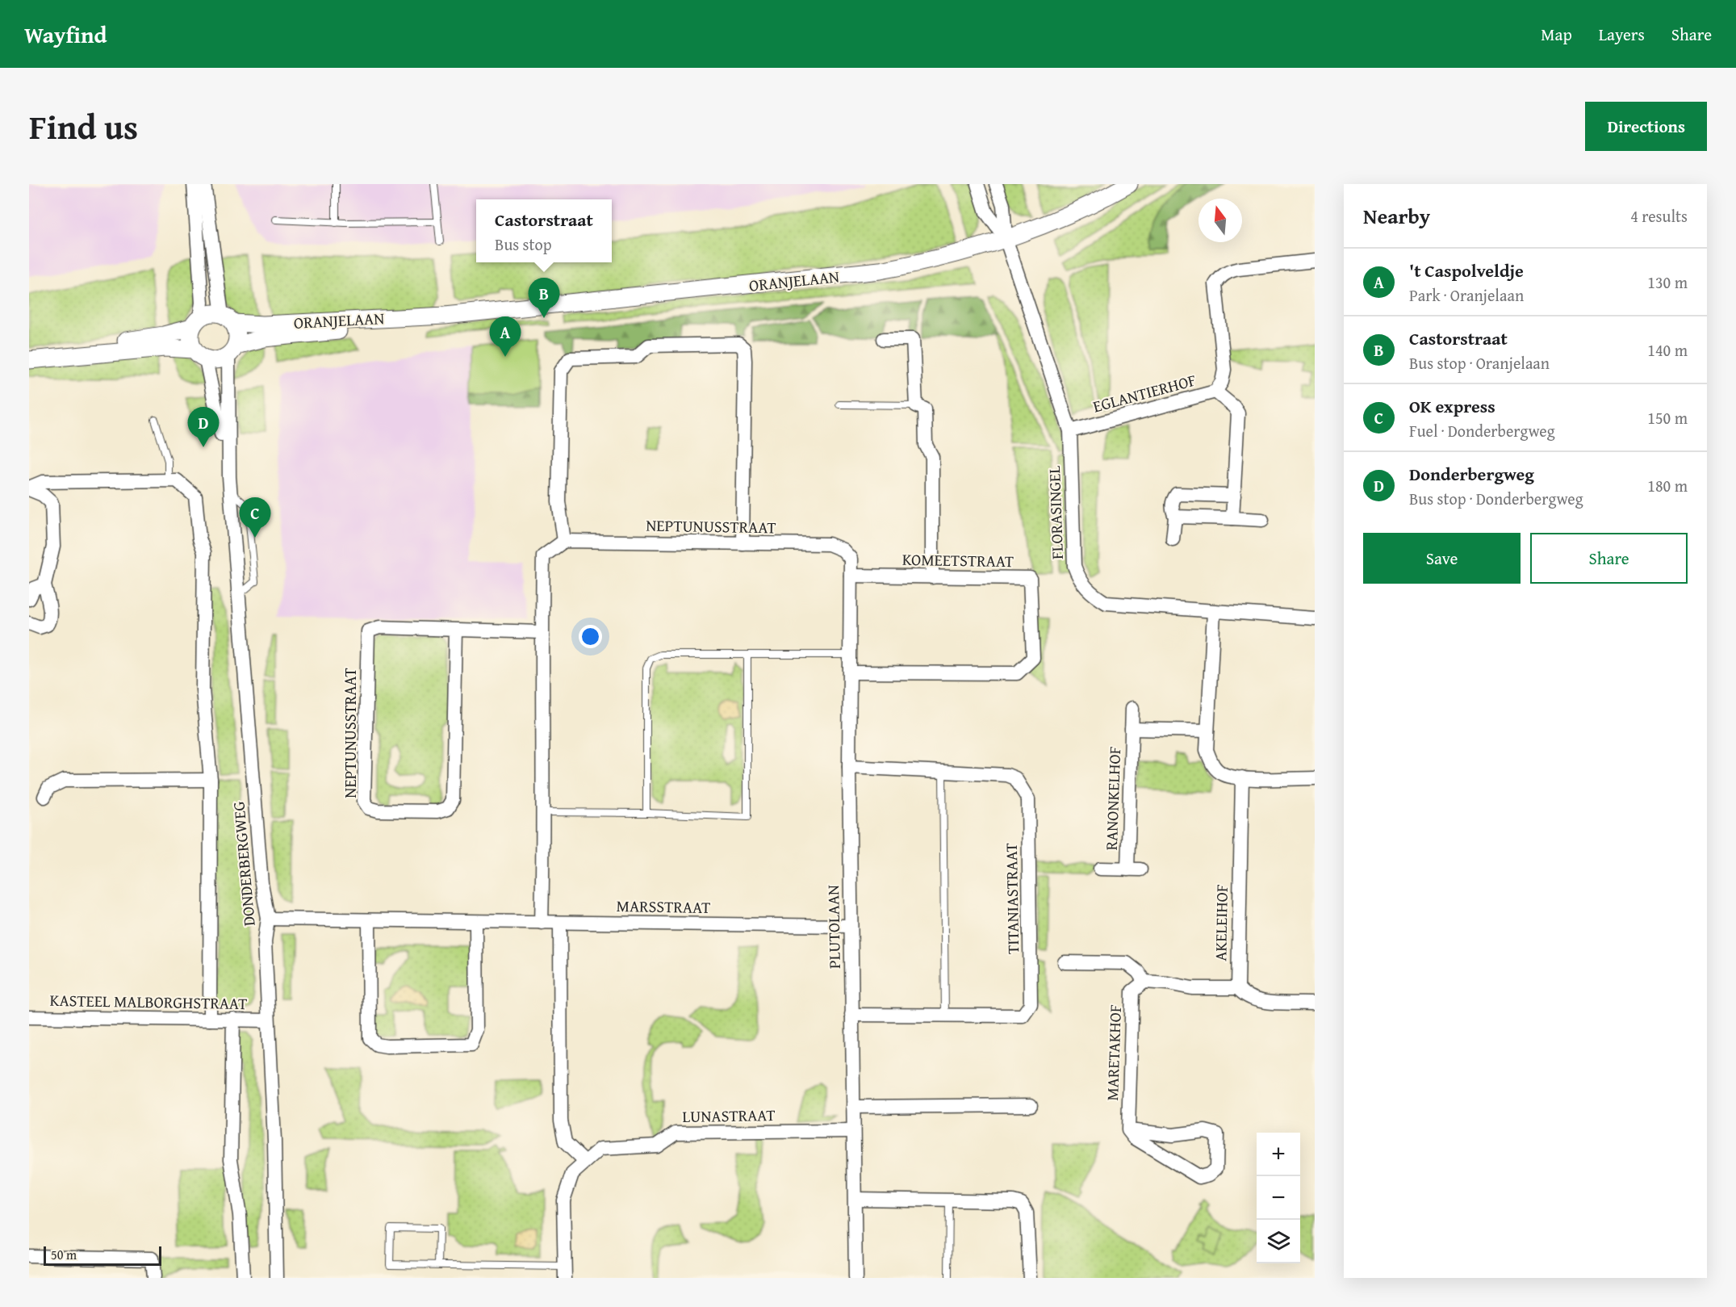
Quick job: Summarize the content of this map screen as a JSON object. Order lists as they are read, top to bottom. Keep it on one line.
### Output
{"streets":{"street":["ORANJELAAN","EGLANTIERHOF","FLORASINGEL","NEPTUNUSSTRAAT","KOMEETSTRAAT","RANONKELHOF","DONDERBERGWEG","TITANIASTRAAT","MARSSTRAAT","AKELEIHOF","PLUTOLAAN","KASTEEL MALBORGHSTRAAT","MARETAKHOF","LUNASTRAAT"]},"crossings":[["ORANJELAAN","FLORASINGEL"],["ORANJELAAN","DONDERBERGWEG"],["EGLANTIERHOF","FLORASINGEL"],["NEPTUNUSSTRAAT","KOMEETSTRAAT"],["NEPTUNUSSTRAAT","PLUTOLAAN"],["KOMEETSTRAAT","PLUTOLAAN"],["DONDERBERGWEG","MARSSTRAAT"],["DONDERBERGWEG","KASTEEL MALBORGHSTRAAT"],["TITANIASTRAAT","PLUTOLAAN"],["MARSSTRAAT","PLUTOLAAN"],["PLUTOLAAN","LUNASTRAAT"]],"scale_bar":"50 m","north":"top","page":{"header":"Wayfind","nav":["Map","Layers","Share"],"title":"Find us","buttons":["Directions",["Save","Share"]],"heading":["Nearby","4 results"],"popup":["Castorstraat","Bus stop"],"list":[{"mark":"A","name":"'t Caspolveldje","note":"Park · Oranjelaan","value":"130 m"},{"mark":"B","name":"Castorstraat","note":"Bus stop · Oranjelaan","value":"140 m"},{"mark":"C","name":"OK express","note":"Fuel · Donderbergweg","value":"150 m"},{"mark":"D","name":"Donderbergweg","note":"Bus stop · Donderbergweg","value":"180 m"}],"pins":["B","A","D","C"],"map_buttons":["+","−"],"scale":"50 m"}}
